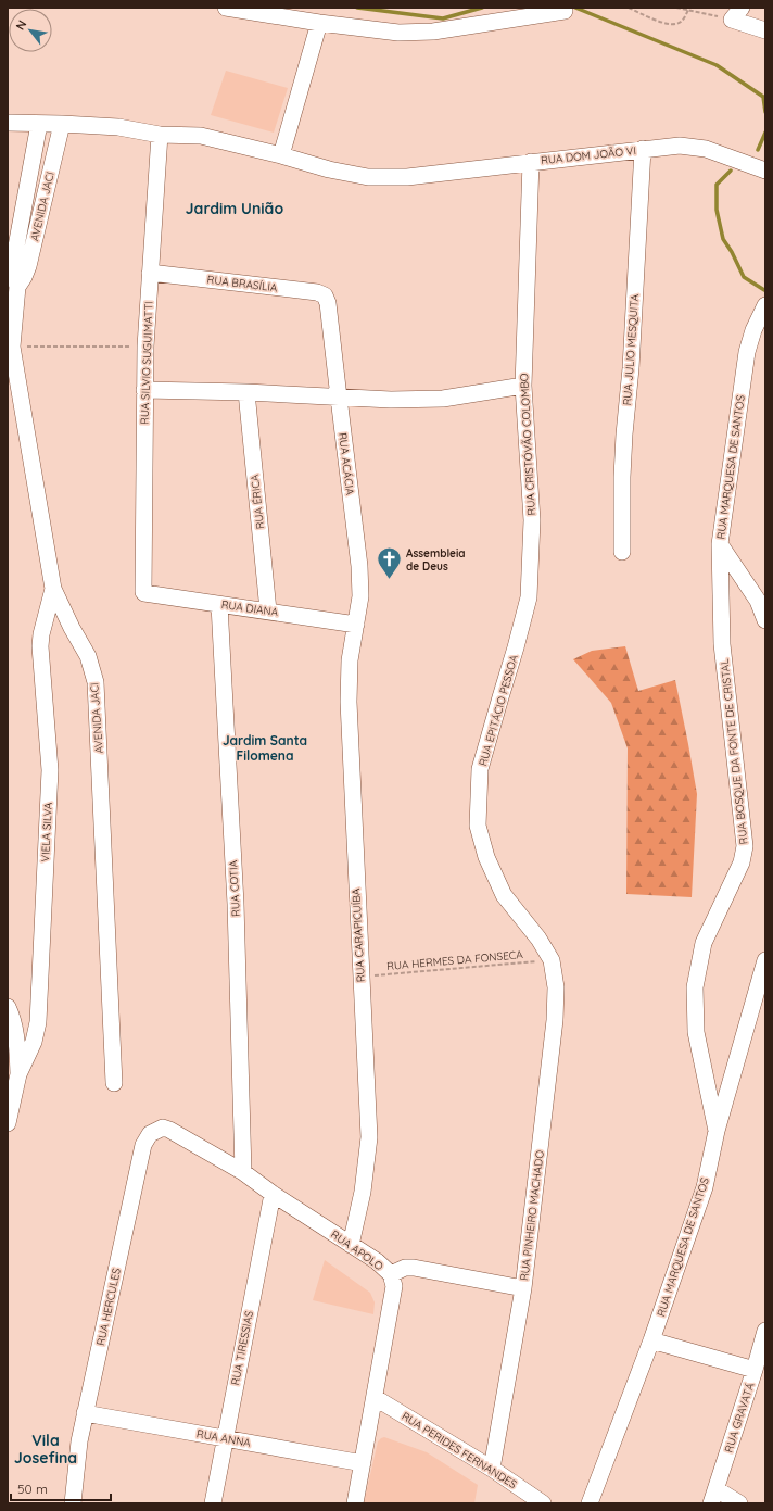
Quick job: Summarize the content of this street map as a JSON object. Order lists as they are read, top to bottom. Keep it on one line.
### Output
{"streets":{"street":["RUA DOM JOÃO VI","AVENIDA JACI","RUA BRASÍLIA","RUA JULIO MESQUITA","RUA SILVIO SUGUIMATTI","RUA CRISTÓVÃO COLOMBO","RUA ACÁCIA","RUA MARQUESA DE SANTOS","RUA ÉRICA","RUA DIANA","RUA EPITÁCIO PESSOA","RUA BOSQUE DA FONTE DE CRISTAL","VIELA SILVA","RUA COTIA","RUA CARAPICUÍBA","RUA PINHEIRO MACHADO","RUA APOLO","RUA HERCULES","RUA TIRESSIAS","RUA GRAVATÁ","RUA ANNA","RUA PERIDES FERNANDES"],"path":["RUA HERMES DA FONSECA"]},"crossings":[["RUA DOM JOÃO VI","AVENIDA JACI"],["RUA DOM JOÃO VI","RUA JULIO MESQUITA"],["RUA DOM JOÃO VI","RUA SILVIO SUGUIMATTI"],["RUA DOM JOÃO VI","RUA CRISTÓVÃO COLOMBO"],["AVENIDA JACI","VIELA SILVA"],["RUA BRASÍLIA","RUA SILVIO SUGUIMATTI"],["RUA BRASÍLIA","RUA ACÁCIA"],["RUA SILVIO SUGUIMATTI","RUA DIANA"],["RUA CRISTÓVÃO COLOMBO","RUA EPITÁCIO PESSOA"],["RUA ACÁCIA","RUA DIANA"],["RUA ACÁCIA","RUA CARAPICUÍBA"],["RUA MARQUESA DE SANTOS","RUA BOSQUE DA FONTE DE CRISTAL"],["RUA ÉRICA","RUA DIANA"],["RUA DIANA","RUA COTIA"],["RUA DIANA","RUA CARAPICUÍBA"],["RUA EPITÁCIO PESSOA","RUA HERMES DA FONSECA"],["RUA EPITÁCIO PESSOA","RUA PINHEIRO MACHADO"],["RUA COTIA","RUA APOLO"],["RUA CARAPICUÍBA","RUA HERMES DA FONSECA"],["RUA CARAPICUÍBA","RUA APOLO"],["RUA HERMES DA FONSECA","RUA PINHEIRO MACHADO"],["RUA PINHEIRO MACHADO","RUA PERIDES FERNANDES"],["RUA APOLO","RUA HERCULES"],["RUA APOLO","RUA TIRESSIAS"],["RUA APOLO","RUA ANNA"],["RUA APOLO","RUA PERIDES FERNANDES"],["RUA HERCULES","RUA ANNA"],["RUA TIRESSIAS","RUA ANNA"]],"districts":["Jardim União","Jardim Santa Filomena","Vila Josefina"],"places":{"church":["Assembleia de Deus"]},"scale_bar":"50 m","north":"top left"}
